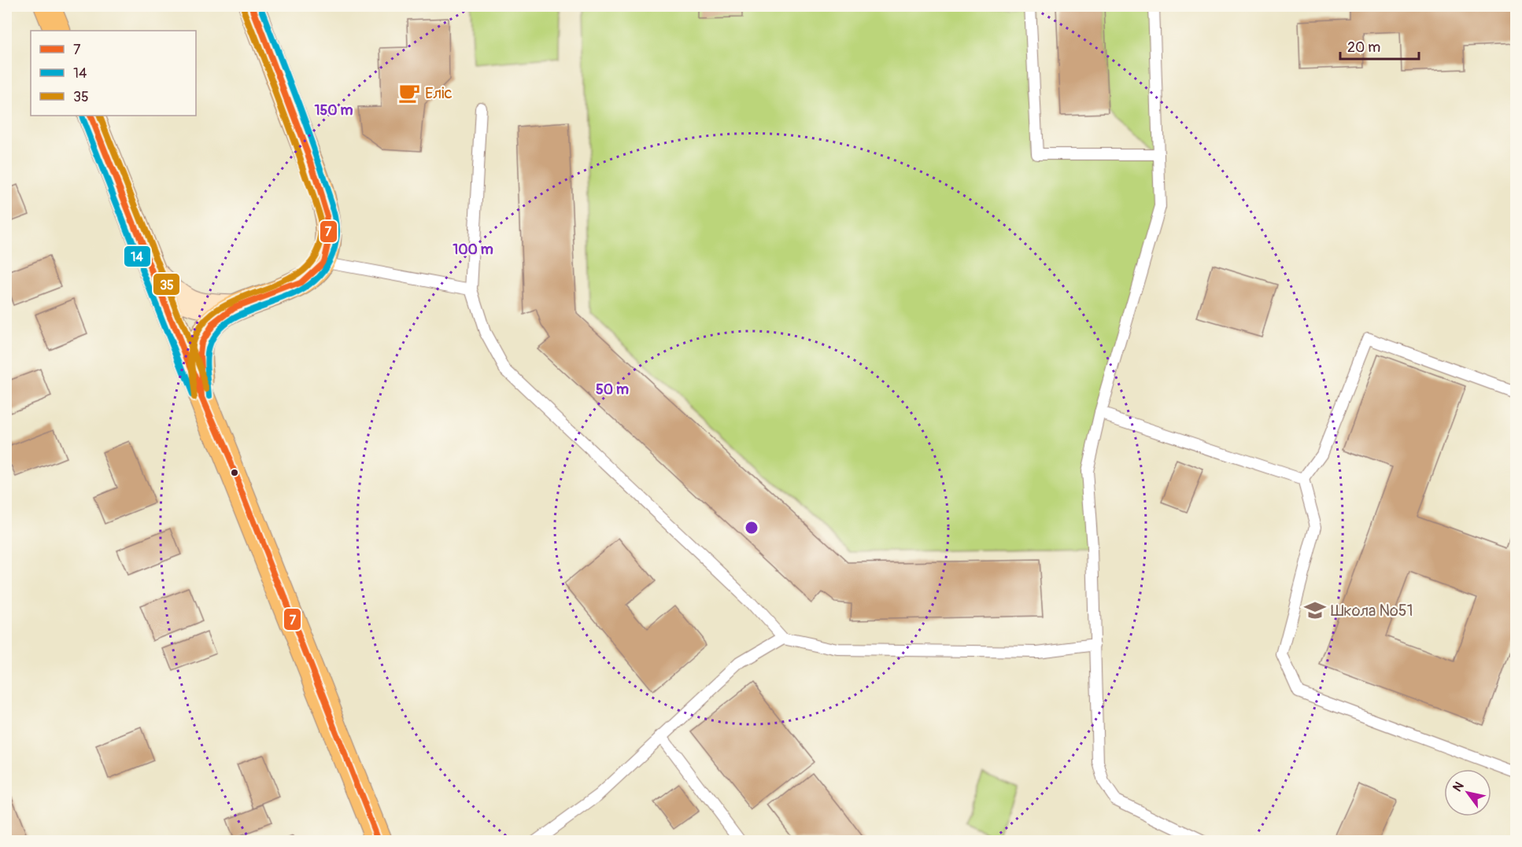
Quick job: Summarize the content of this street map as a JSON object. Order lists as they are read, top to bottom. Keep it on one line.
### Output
{"places":{"cafe":["Еліс"],"school or university":["Школа №51"]},"lines":["transit line 7","transit line 14","transit line 35"],"legend":["7","14","35"],"scale_bar":"20 m","north":"top left","rings":["150 m","100 m","50 m"]}
